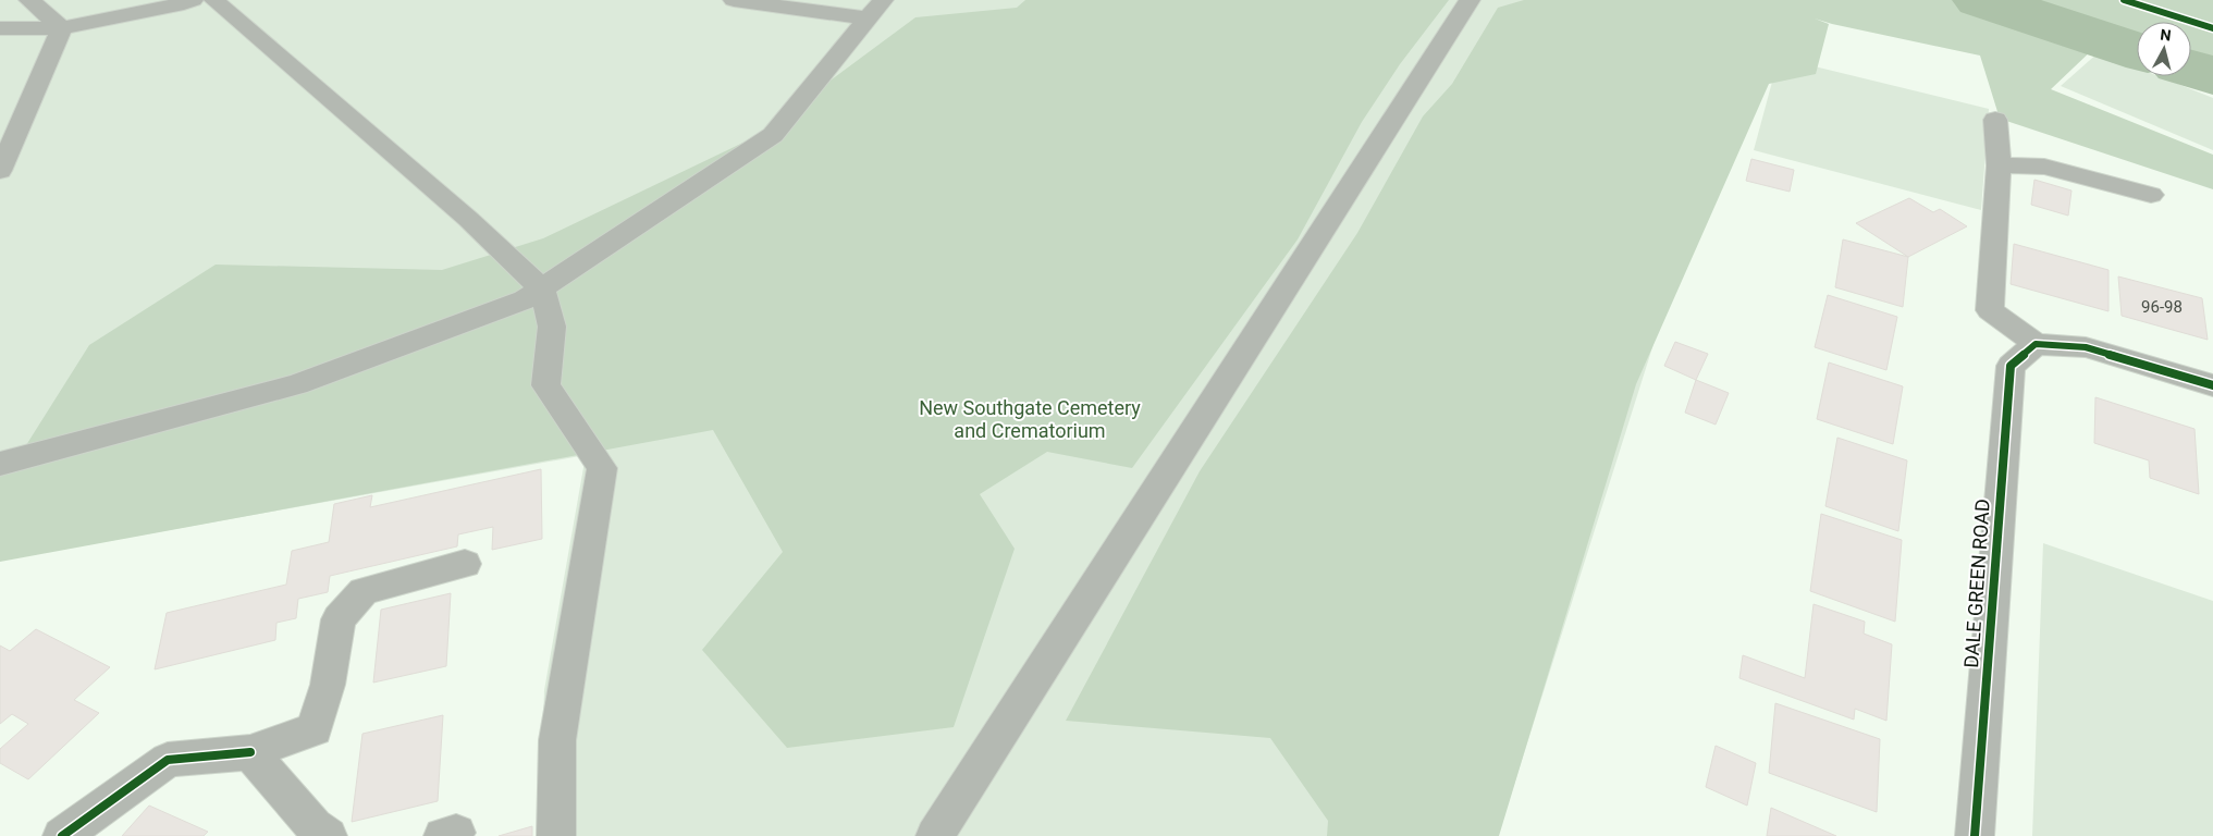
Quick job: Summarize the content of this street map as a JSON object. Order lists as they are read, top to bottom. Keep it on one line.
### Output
{"streets":{"street":["DALE GREEN ROAD"]},"parks":["New Southgate Cemetery and Crematorium"],"house_numbers":["96-98"],"north":"top"}
